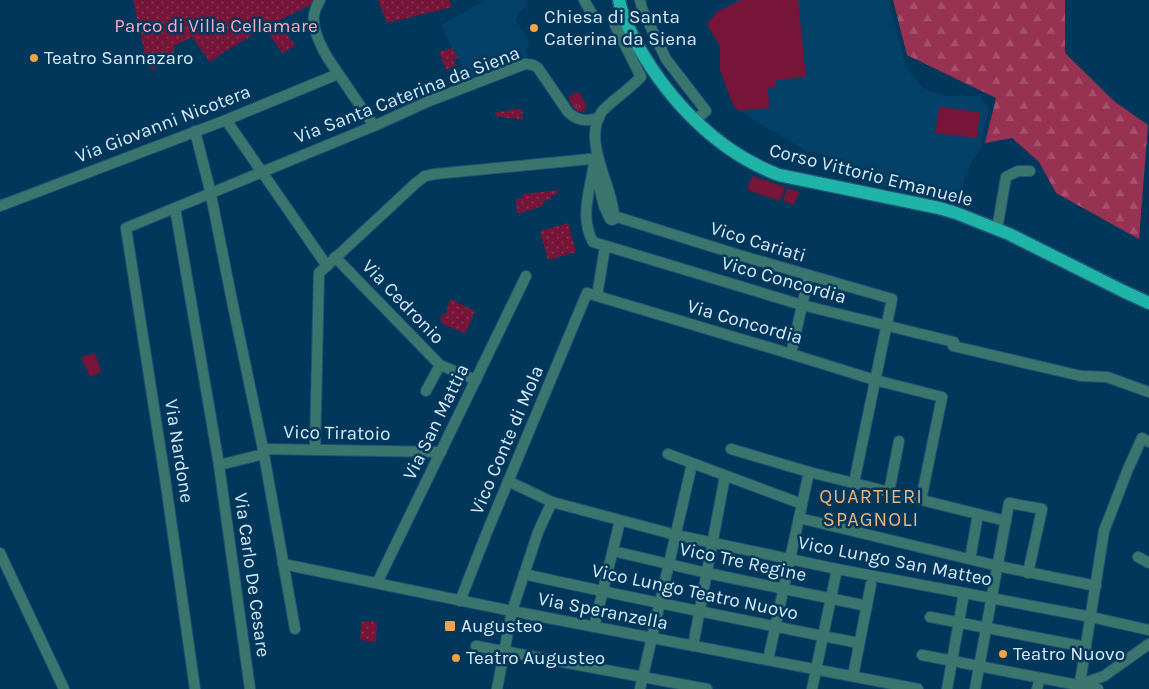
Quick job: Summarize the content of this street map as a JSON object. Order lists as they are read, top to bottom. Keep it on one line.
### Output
{"streets":{"main road":["Corso Vittorio Emanuele"],"street":["Via Santa Caterina da Siena","Via Giovanni Nicotera","Vico Cariati","Vico Concordia","Via Cedronio","Via Concordia","Via San Mattia","Vico Tiratoio","Vico Conte di Mola","Via Nardone","Vico Lungo San Matteo","Vico Tre Regine","Via Carlo De Cesare","Vico Lungo Teatro Nuovo","Via Speranzella"]},"crossings":[["Via Santa Caterina da Siena","Via Nardone"],["Via Santa Caterina da Siena","Via Carlo De Cesare"],["Vico Cariati","Vico Concordia"],["Vico Concordia","Vico Conte di Mola"],["Via Cedronio","Via San Mattia"],["Via Concordia","Vico Conte di Mola"],["Via San Mattia","Vico Tiratoio"],["Via San Mattia","Via Speranzella"],["Vico Tiratoio","Via Carlo De Cesare"],["Vico Conte di Mola","Vico Lungo San Matteo"],["Vico Conte di Mola","Via Speranzella"]],"districts":["QUARTIERI SPAGNOLI"],"parks":["Parco di Villa Cellamare"],"places":{"other":["Chiesa di Santa Caterina da Siena","Teatro Sannazaro","Teatro Nuovo","Teatro Augusteo"],"transit":["Augusteo"]}}
